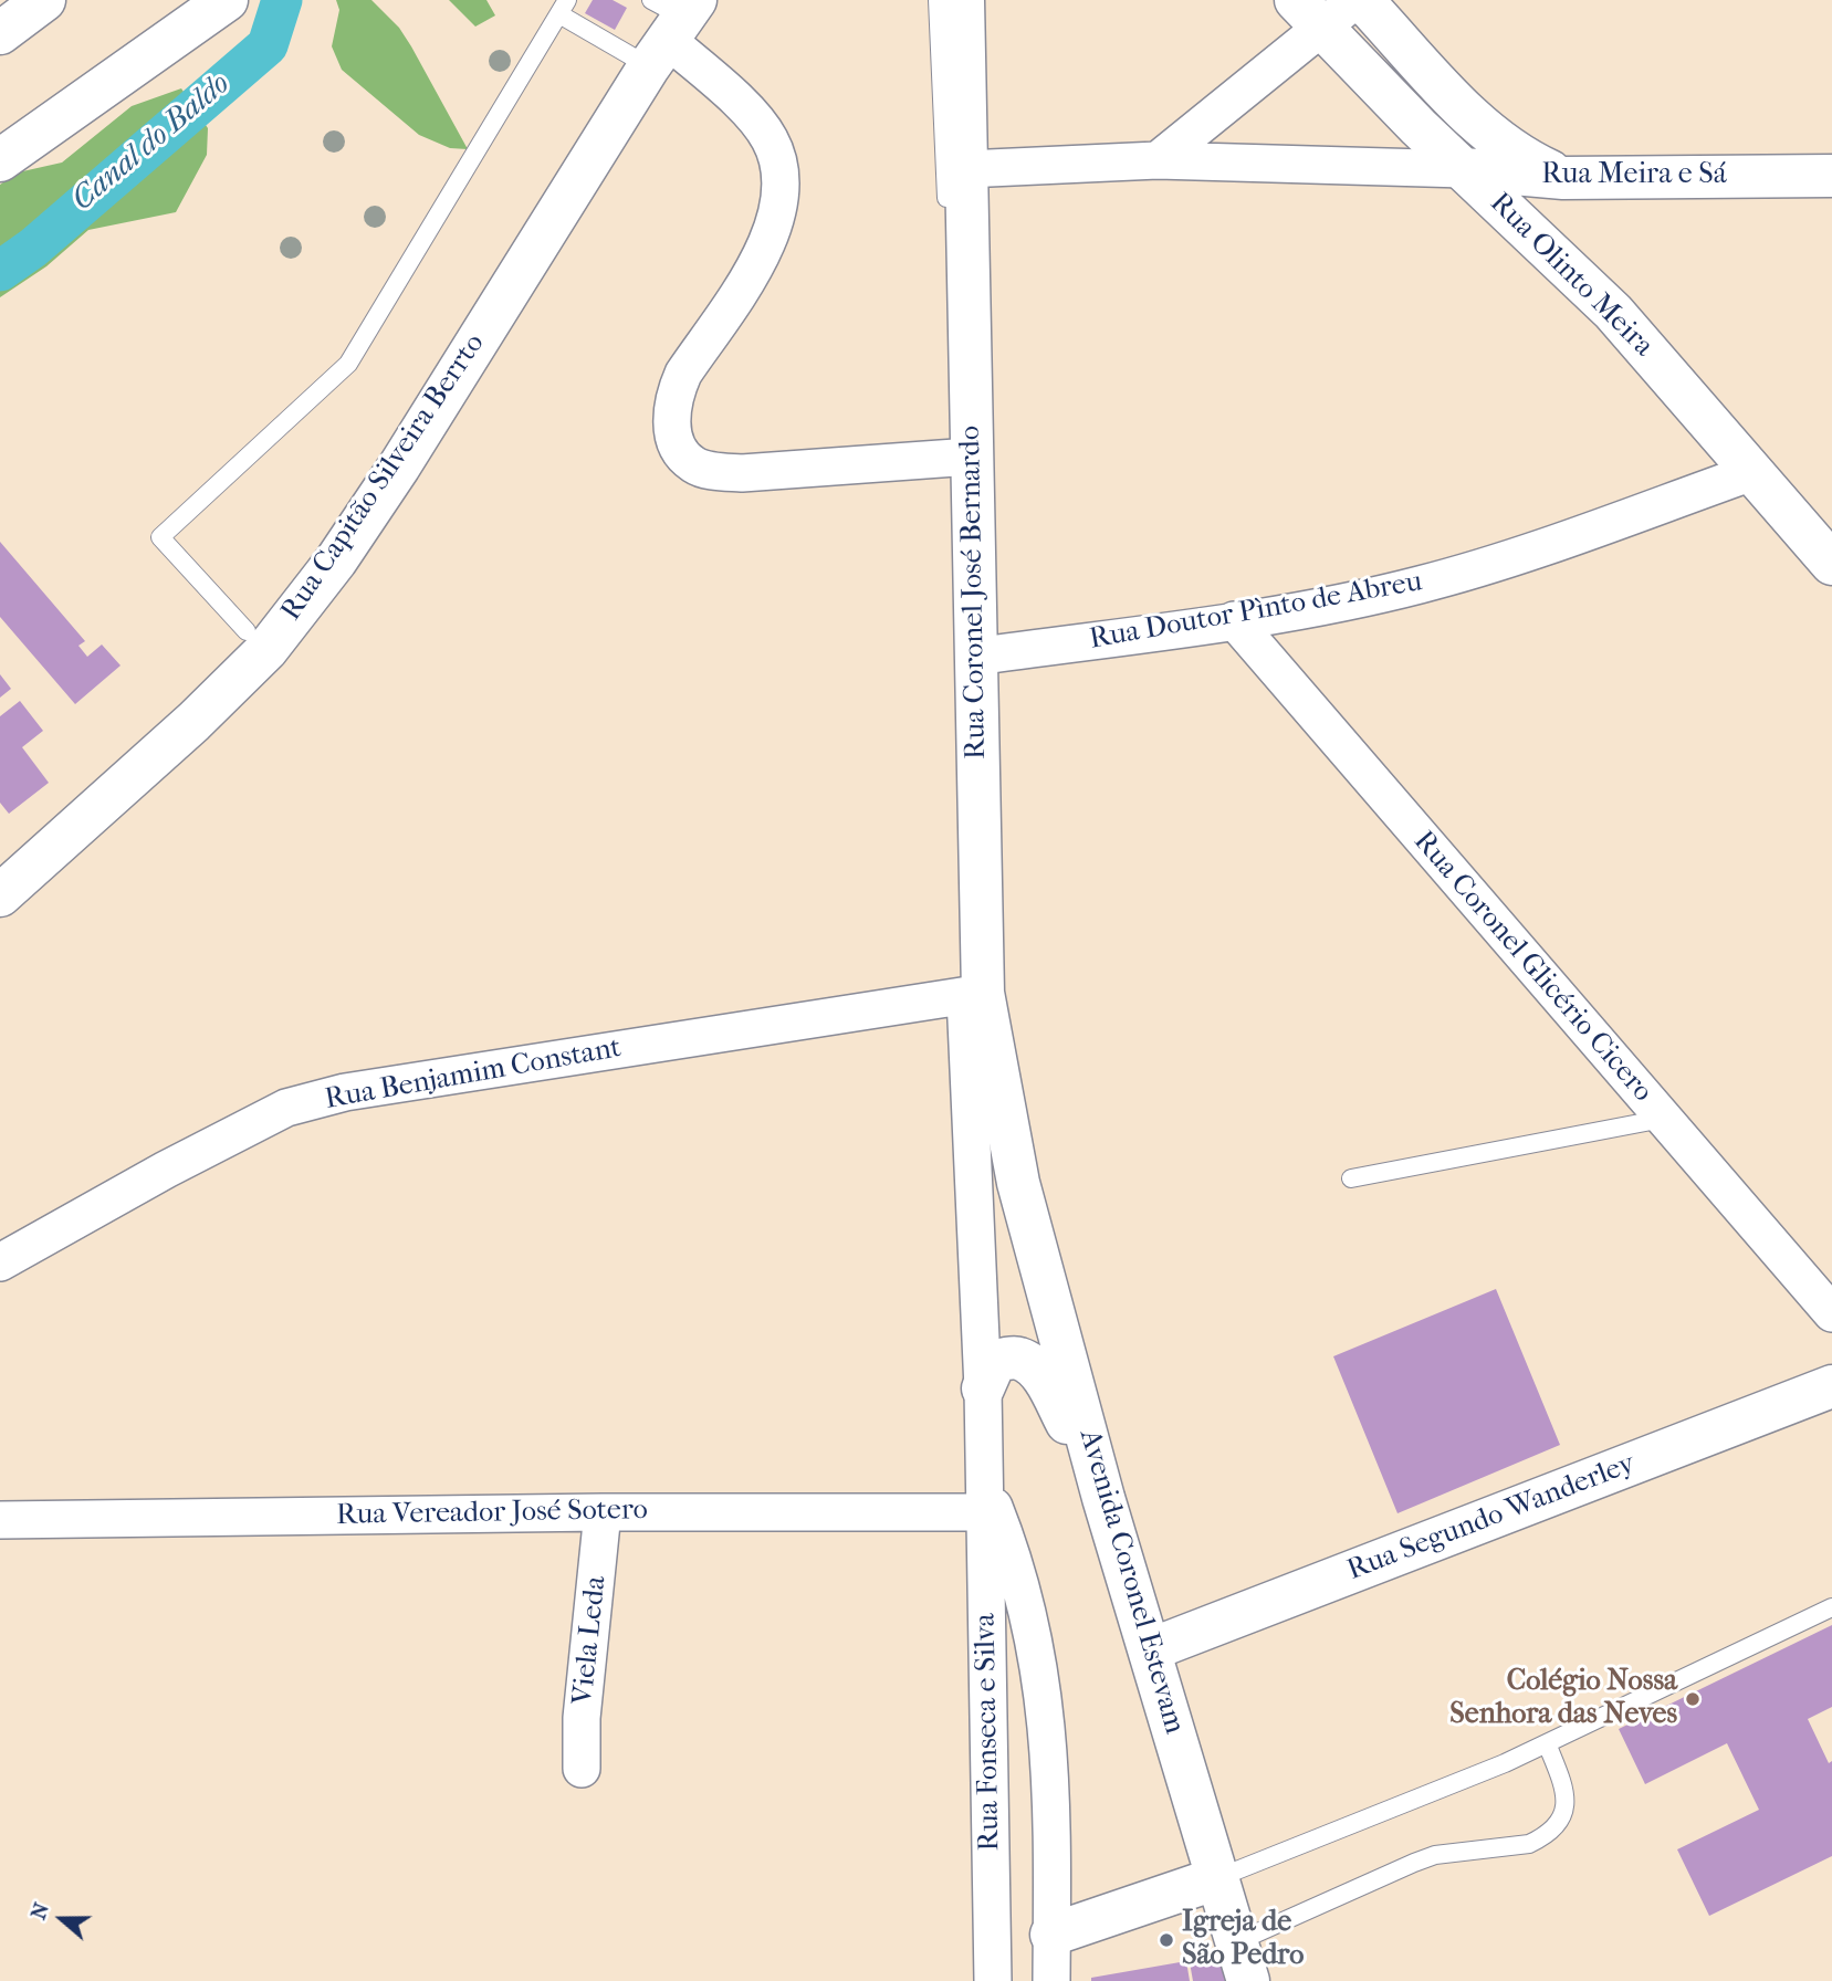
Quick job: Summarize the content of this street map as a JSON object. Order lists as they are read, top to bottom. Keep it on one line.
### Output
{"streets":{"main road":["Rua Meira e Sá","Rua Olinto Meira","Rua Capitão Silveira Berrto","Rua Coronel José Bernardo","Rua Segundo Wanderley","Avenida Coronel Estevam"],"street":["Rua Doutor Pìnto de Abreu","Rua Coronel Glicério Cicero","Rua Benjamim Constant","Rua Vereador José Sotero","Viela Leda","Rua Fonseca e Silva"]},"crossings":[["Rua Meira e Sá","Rua Olinto Meira"],["Rua Meira e Sá","Rua Coronel José Bernardo"],["Rua Olinto Meira","Rua Doutor Pìnto de Abreu"],["Rua Coronel José Bernardo","Rua Doutor Pìnto de Abreu"],["Rua Coronel José Bernardo","Rua Benjamim Constant"],["Rua Coronel José Bernardo","Avenida Coronel Estevam"],["Rua Coronel José Bernardo","Rua Fonseca e Silva"],["Rua Doutor Pìnto de Abreu","Rua Coronel Glicério Cicero"],["Rua Benjamim Constant","Rua Fonseca e Silva"],["Rua Vereador José Sotero","Viela Leda"],["Rua Vereador José Sotero","Rua Fonseca e Silva"],["Rua Segundo Wanderley","Avenida Coronel Estevam"]],"water":["Canal do Baldo"],"places":["Colégio Nossa Senhora das Neves","Igreja de São Pedro"],"north":"left"}
